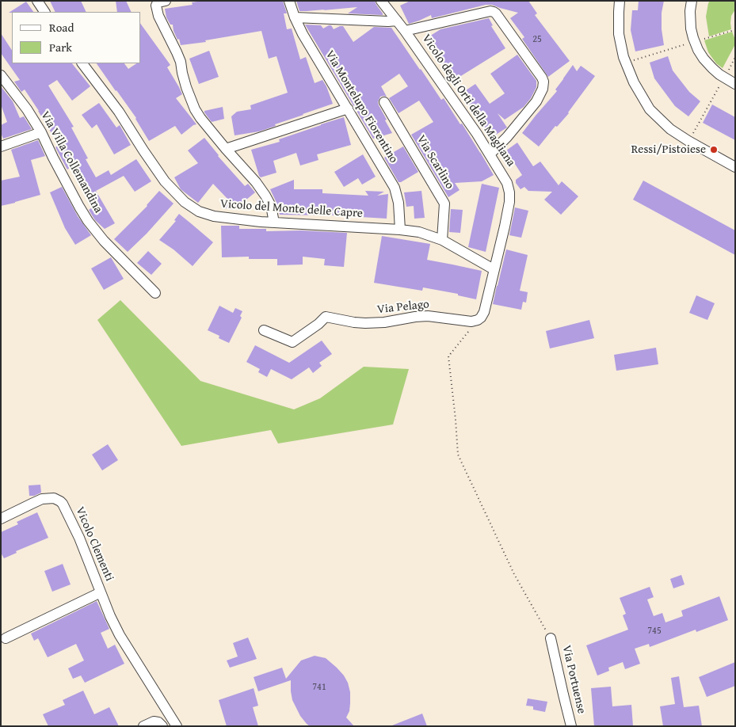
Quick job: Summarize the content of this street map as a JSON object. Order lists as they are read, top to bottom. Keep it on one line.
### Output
{"streets":{"street":["Vicolo degli Orti della Magliana","Via Montelupo Fiorentino","Via Villa Collemandina","Via Scarlino","Vicolo del Monte delle Capre","Via Pelago","Vicolo Clementi","Via Portuense"]},"crossings":[["Vicolo degli Orti della Magliana","Vicolo del Monte delle Capre"],["Vicolo degli Orti della Magliana","Via Pelago"],["Via Montelupo Fiorentino","Vicolo del Monte delle Capre"],["Via Scarlino","Vicolo del Monte delle Capre"],["Vicolo del Monte delle Capre","Via Pelago"]],"places":["Ressi/Pistoiese"],"house_numbers":["25","745","741"],"legend":["Road","Park"]}
